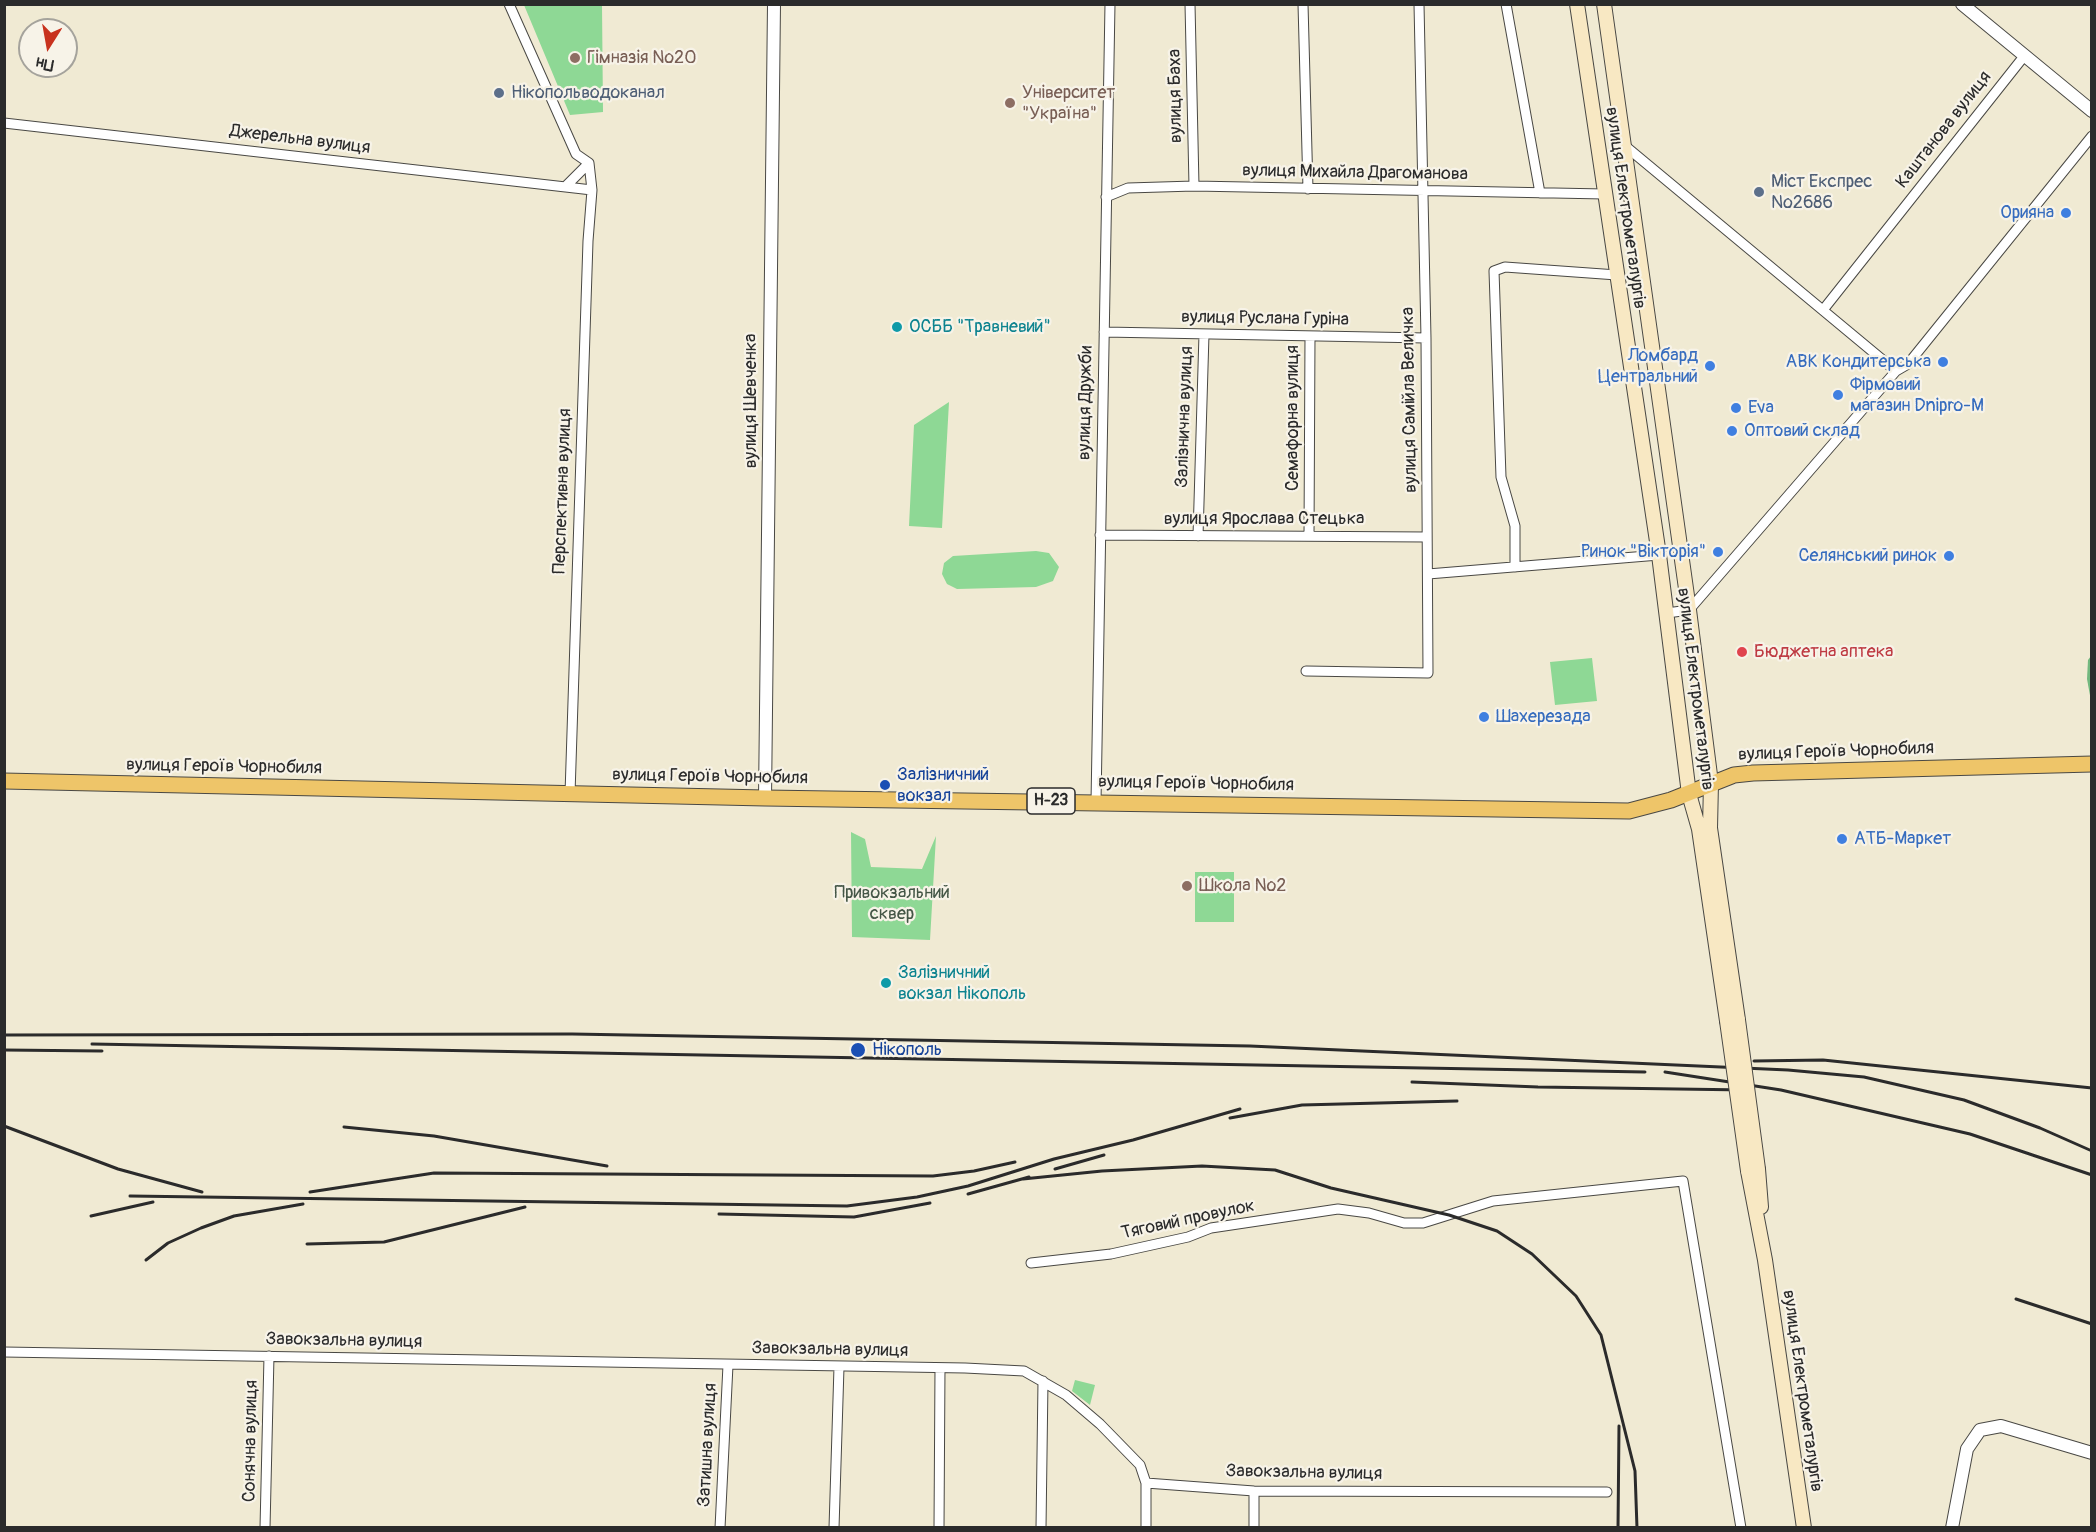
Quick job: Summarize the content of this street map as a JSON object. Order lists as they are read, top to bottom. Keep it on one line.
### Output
{"streets":{"main road":["вулиця Електрометалургів","вулиця Героїв Чорнобиля","Н-23"],"street":["вулиця Баха","Каштанова вулиця","Джерельна вулиця","вулиця Михайла Драгоманова","вулиця Руслана Гуріна","вулиця Самійла Величка","вулиця Шевченка","вулиця Дружби","Залізнична вулиця","Семафорна вулиця","Перспективна вулиця","вулиця Ярослава Стецька","Тяговий провулок","Завокзальна вулиця","Сонячна вулиця","Затишна вулиця"]},"crossings":[["вулиця Баха","вулиця Михайла Драгоманова"],["Джерельна вулиця","Перспективна вулиця"],["вулиця Михайла Драгоманова","вулиця Електрометалургів"],["вулиця Михайла Драгоманова","вулиця Самійла Величка"],["вулиця Михайла Драгоманова","вулиця Дружби"],["вулиця Електрометалургів","вулиця Героїв Чорнобиля"],["вулиця Руслана Гуріна","вулиця Самійла Величка"],["вулиця Руслана Гуріна","вулиця Дружби"],["вулиця Руслана Гуріна","Залізнична вулиця"],["вулиця Руслана Гуріна","Семафорна вулиця"],["вулиця Самійла Величка","вулиця Ярослава Стецька"],["вулиця Шевченка","вулиця Героїв Чорнобиля"],["вулиця Дружби","вулиця Ярослава Стецька"],["вулиця Дружби","вулиця Героїв Чорнобиля"],["Залізнична вулиця","вулиця Ярослава Стецька"],["Семафорна вулиця","вулиця Ярослава Стецька"],["Перспективна вулиця","вулиця Героїв Чорнобиля"],["Завокзальна вулиця","Сонячна вулиця"],["Завокзальна вулиця","Затишна вулиця"]],"parks":["Привокзальний сквер"],"places":["Гімназія №20","Нікопольводоканал","Університет \"Україна\"","Міст Експрес №2686","Орияна","ОСББ \"Травневий\"","АВК Кондитерська","Ломбард Центральний","Фірмовий магазин Dnipro-M","Eva","Оптовий склад","Ринок \"Вікторія\"","Селянський ринок","Бюджетна аптека","Шахерезада","Залізничний вокзал","АТБ-Маркет","Школа №2","Залізничний вокзал Нікополь","Нікополь"],"north":"bottom"}
